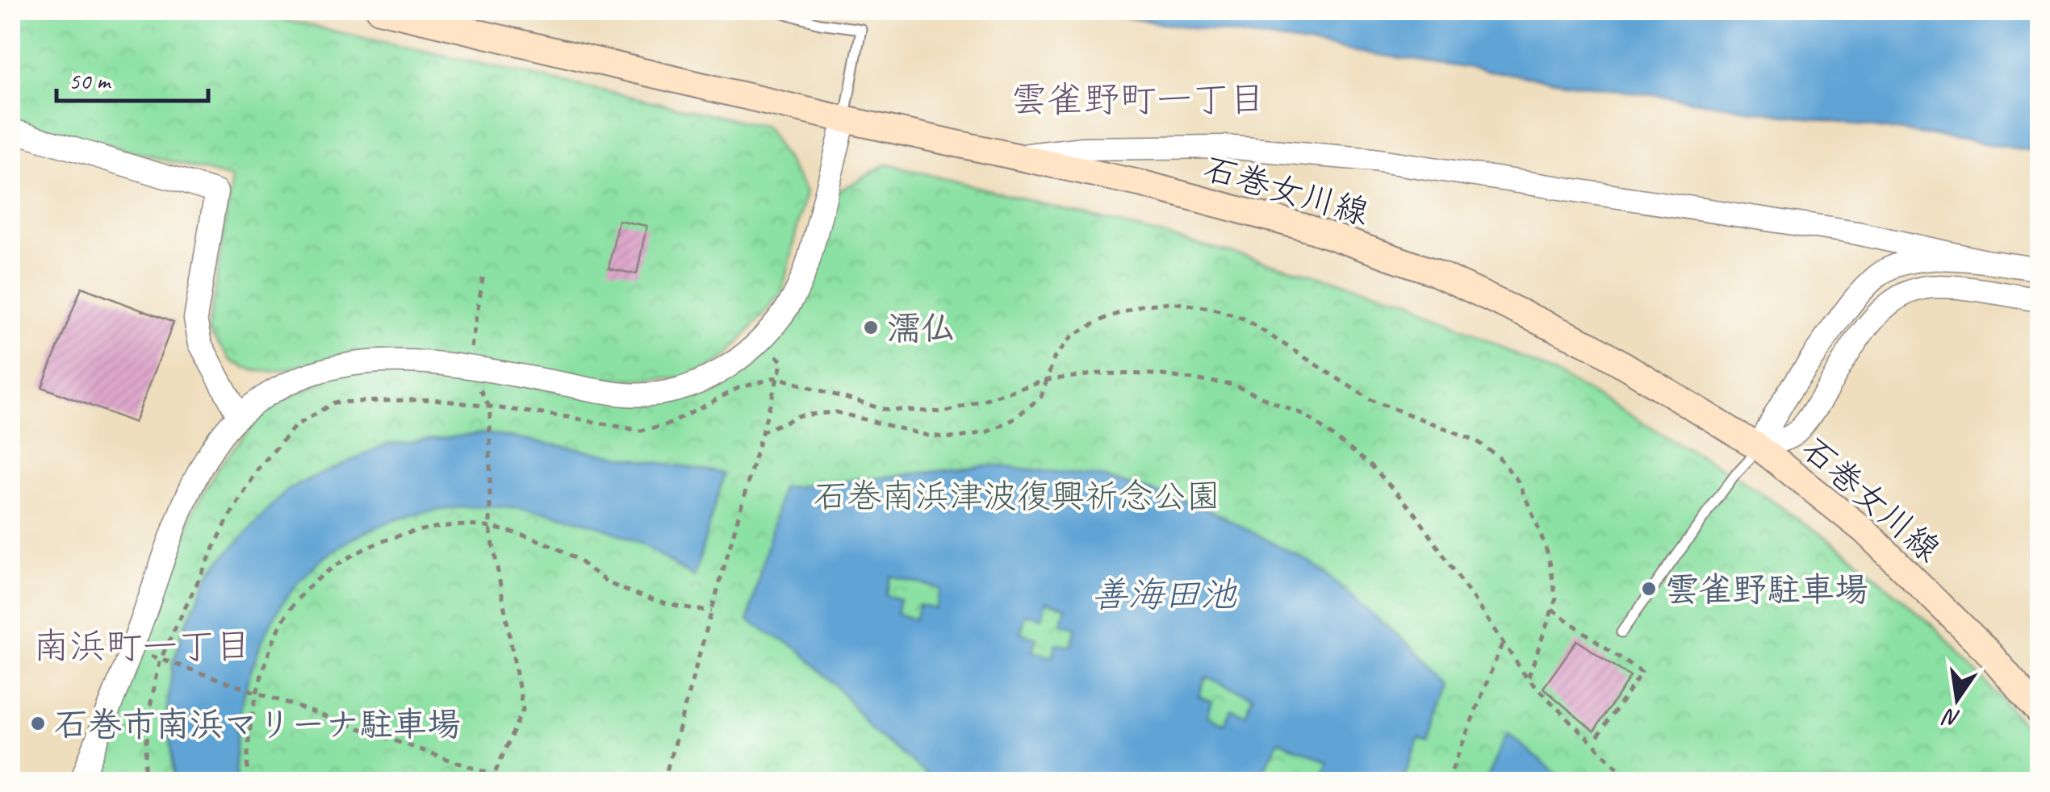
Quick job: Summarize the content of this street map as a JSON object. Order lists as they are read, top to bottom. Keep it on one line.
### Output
{"streets":{"main road":["石巻女川線"]},"districts":["雲雀野町一丁目","南浜町一丁目"],"water":["善海田池"],"parks":["石巻南浜津波復興祈念公園"],"places":["濡仏","雲雀野駐車場","石巻市南浜マリーナ駐車場"],"scale_bar":"50 m","north":"bottom"}
